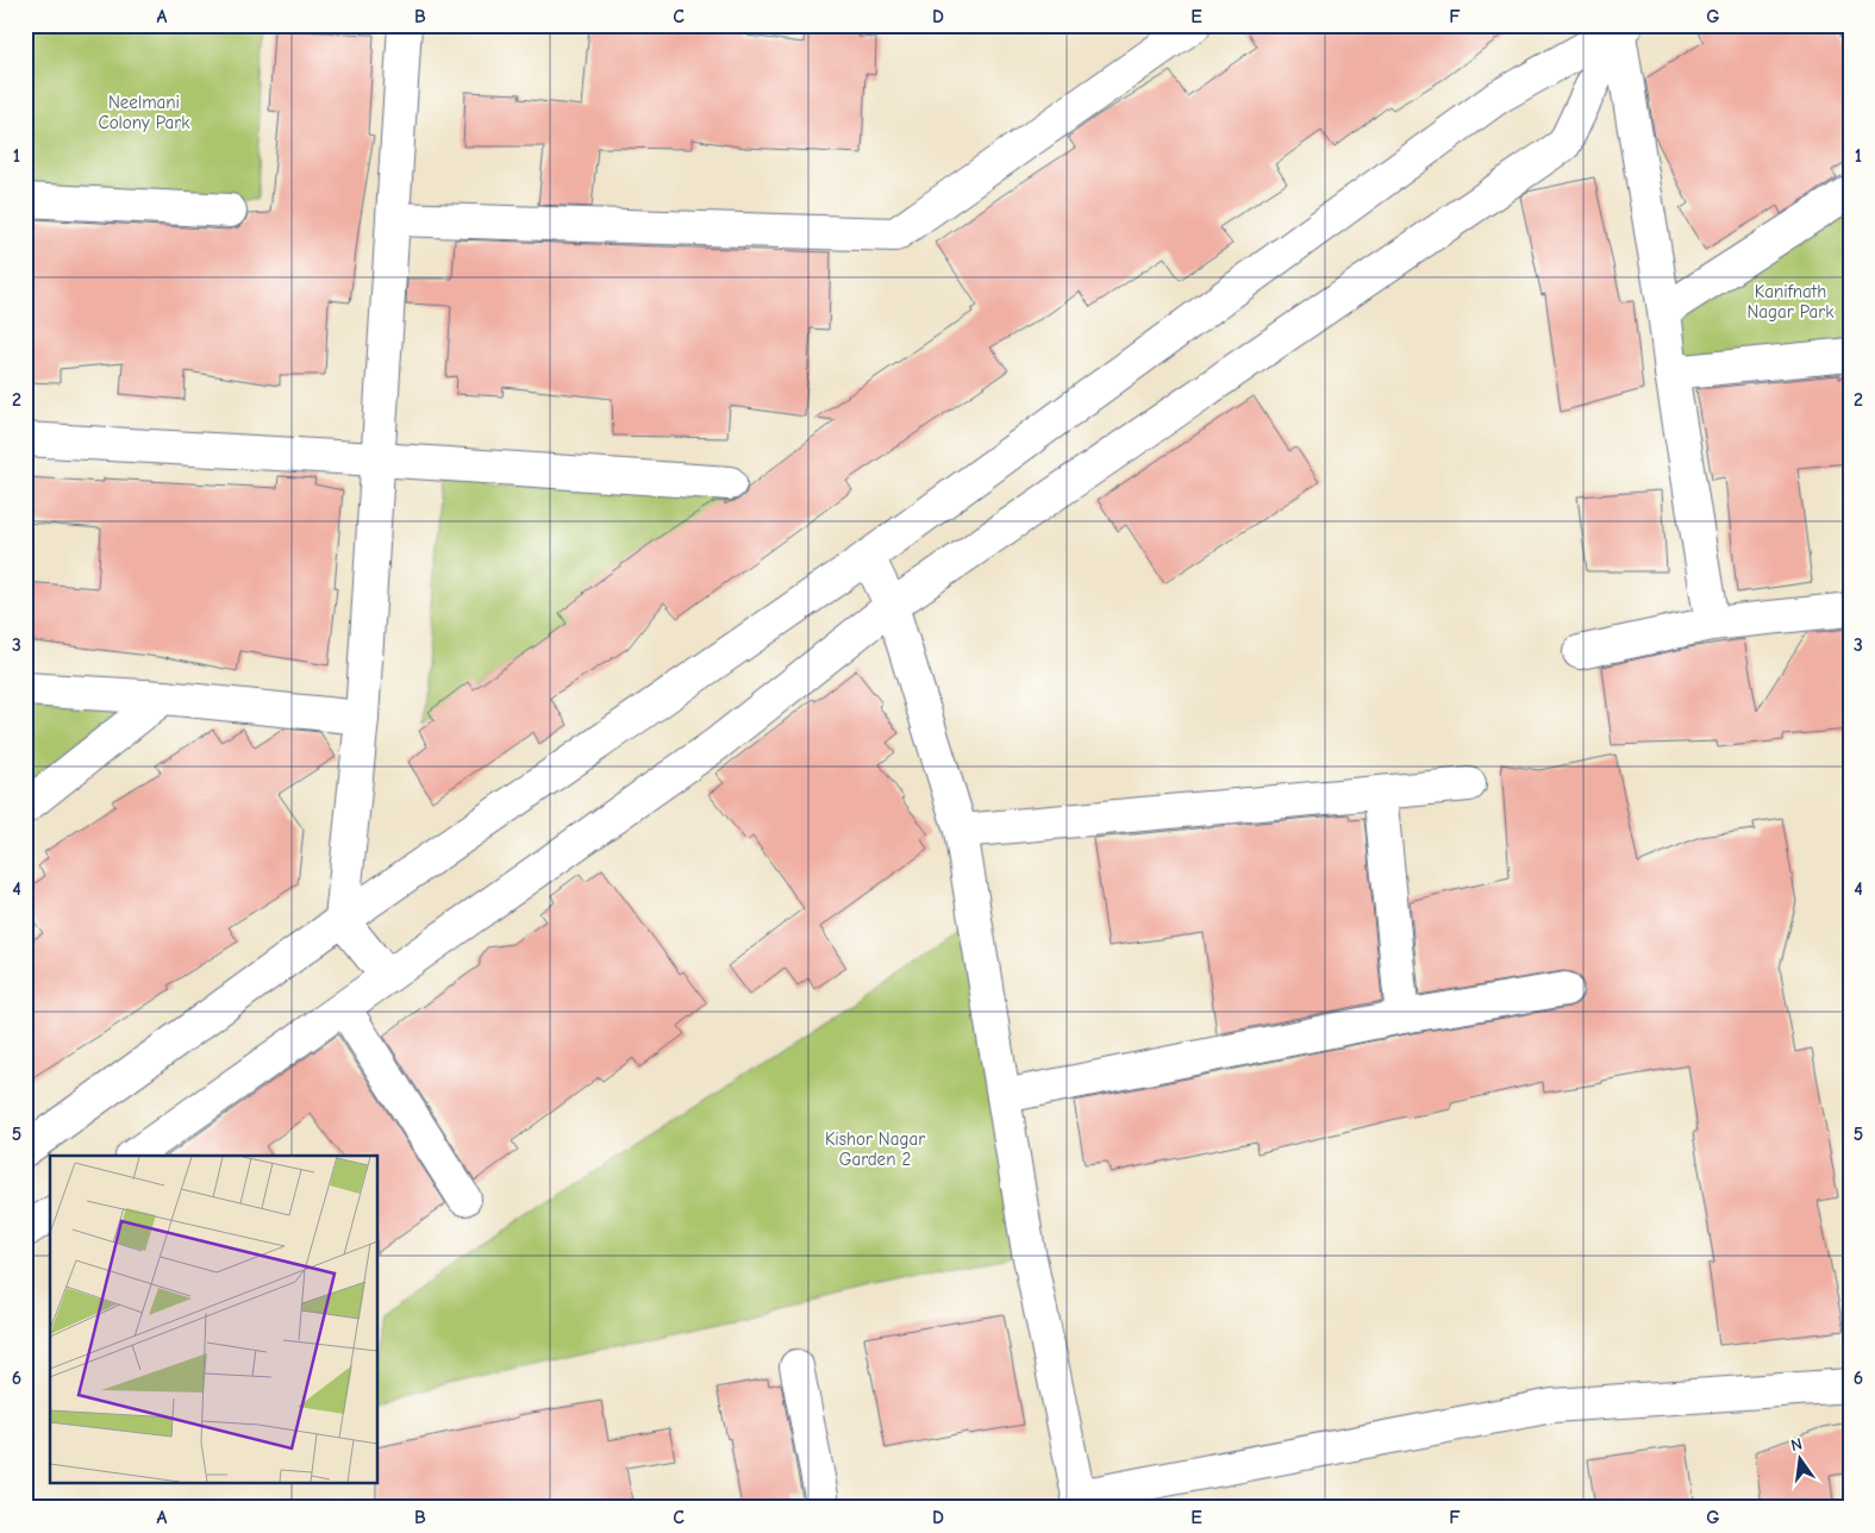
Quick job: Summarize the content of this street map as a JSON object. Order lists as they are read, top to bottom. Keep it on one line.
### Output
{"parks":["Neelmani Colony Park","Kanifnath Nagar Park","Kishor Nagar Garden 2"],"north":"top","grid":{"columns":["A","B","C","D","E","F","G"],"rows":["1","2","3","4","5","6"]}}
